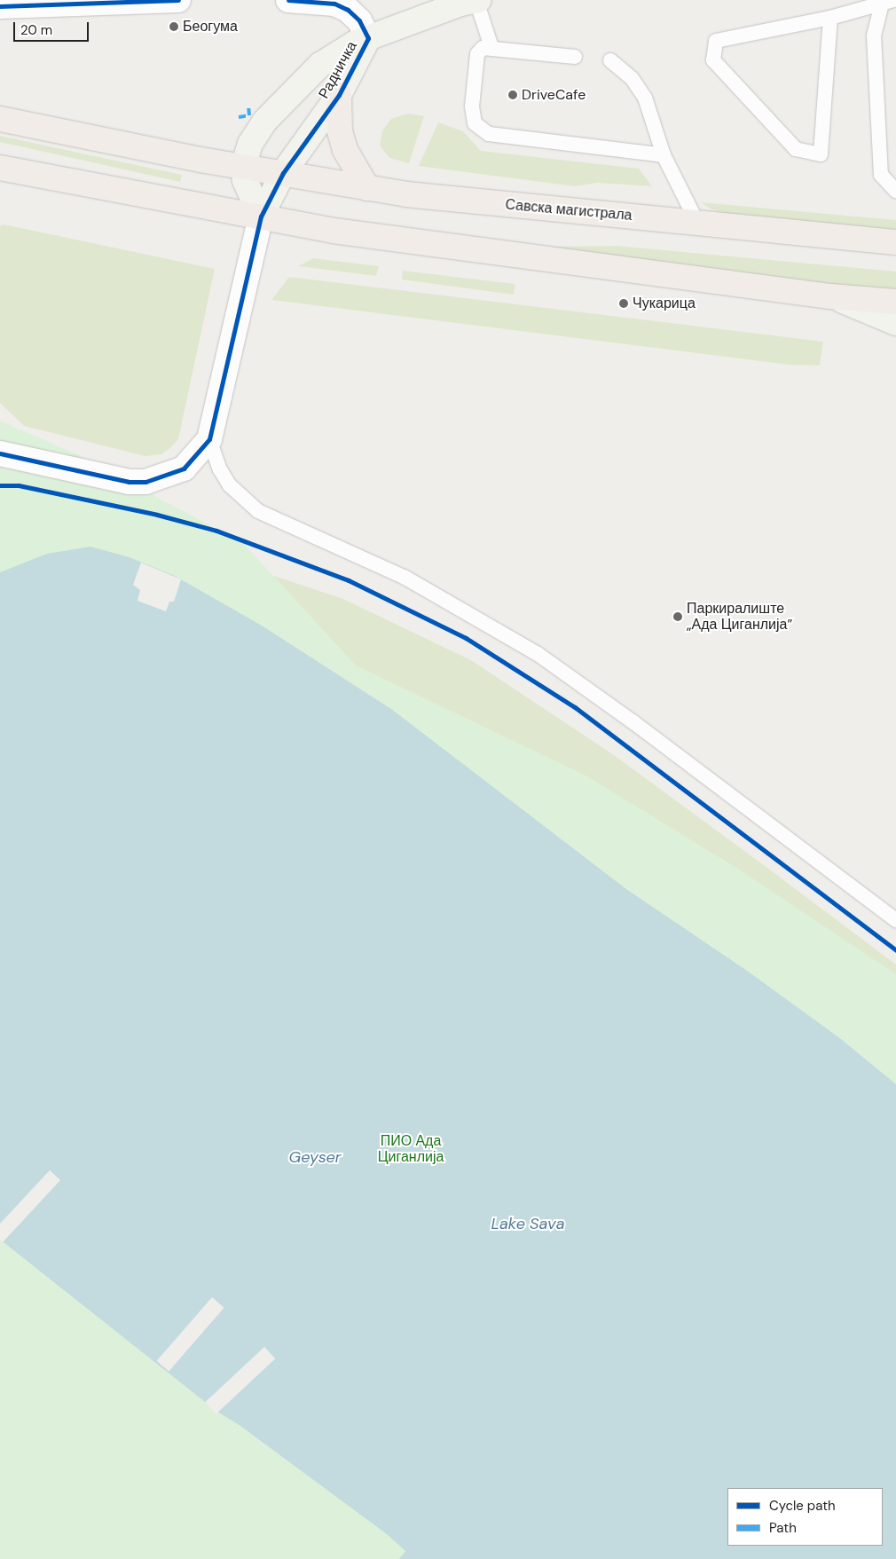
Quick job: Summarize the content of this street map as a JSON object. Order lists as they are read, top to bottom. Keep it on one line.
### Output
{"streets":{"main road":["Савска магистрала"],"street":["Радничка"]},"crossings":[["Радничка","Савска магистрала"]],"water":["Geyser","Lake Sava"],"parks":["ПИО Ада Циганлија"],"places":["Беогума","DriveCafe","Чукарица","Паркиралиште „Ада Циганлија”"],"legend":["Cycle path","Path"],"scale_bar":"20 m"}
